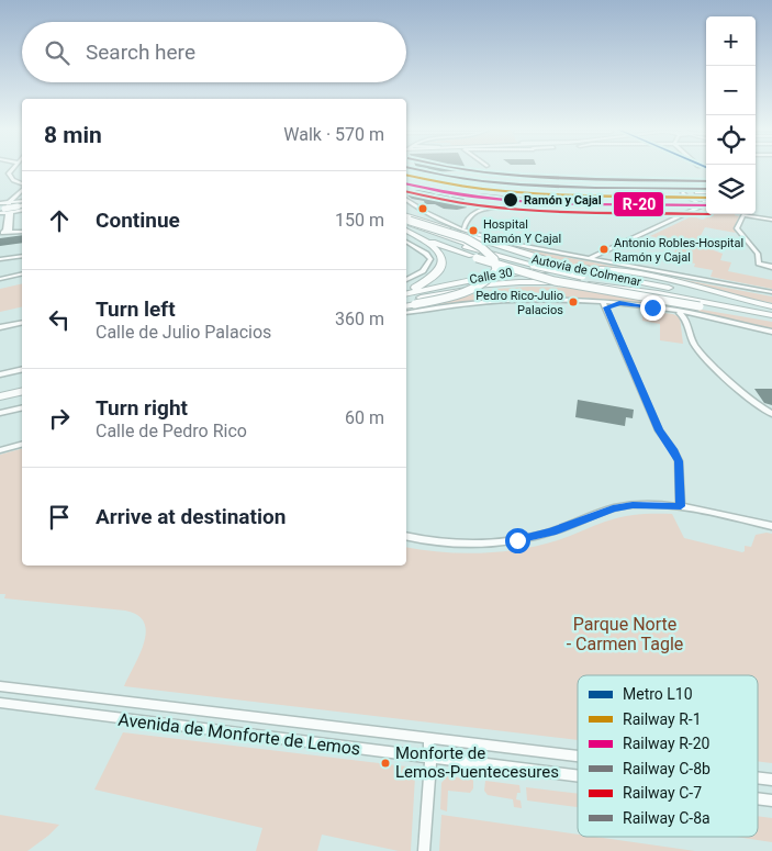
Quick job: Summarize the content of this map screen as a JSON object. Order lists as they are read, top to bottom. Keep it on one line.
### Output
{"streets":{"highway":["Autovía de Colmenar","Calle 30"],"street":["Avenida de Monforte de Lemos"]},"crossings":[["Autovía de Colmenar","Calle 30"]],"parks":["Parque Norte - Carmen Tagle"],"places":["Ramón y Cajal","Hospital Ramón Y Cajal","Antonio Robles-Hospital Ramón y Cajal","Pedro Rico-Julio Palacios","Monforte de Lemos-Puentecesures"],"lines":["rail line C-8b","rail line C-8a","rail line R-1","rail line R-20","rail line C-7"],"legend":["Metro L10","Railway R-1","Railway R-20","Railway C-8b","Railway C-7","Railway C-8a"],"page":{"map_buttons":["+","−"],"search":"Search here","heading":["8 min","Walk · 570 m"],"list":[["Continue","150 m"],["Turn left","Calle de Julio Palacios","360 m"],["Turn right","Calle de Pedro Rico","60 m"],"Arrive at destination"]}}
